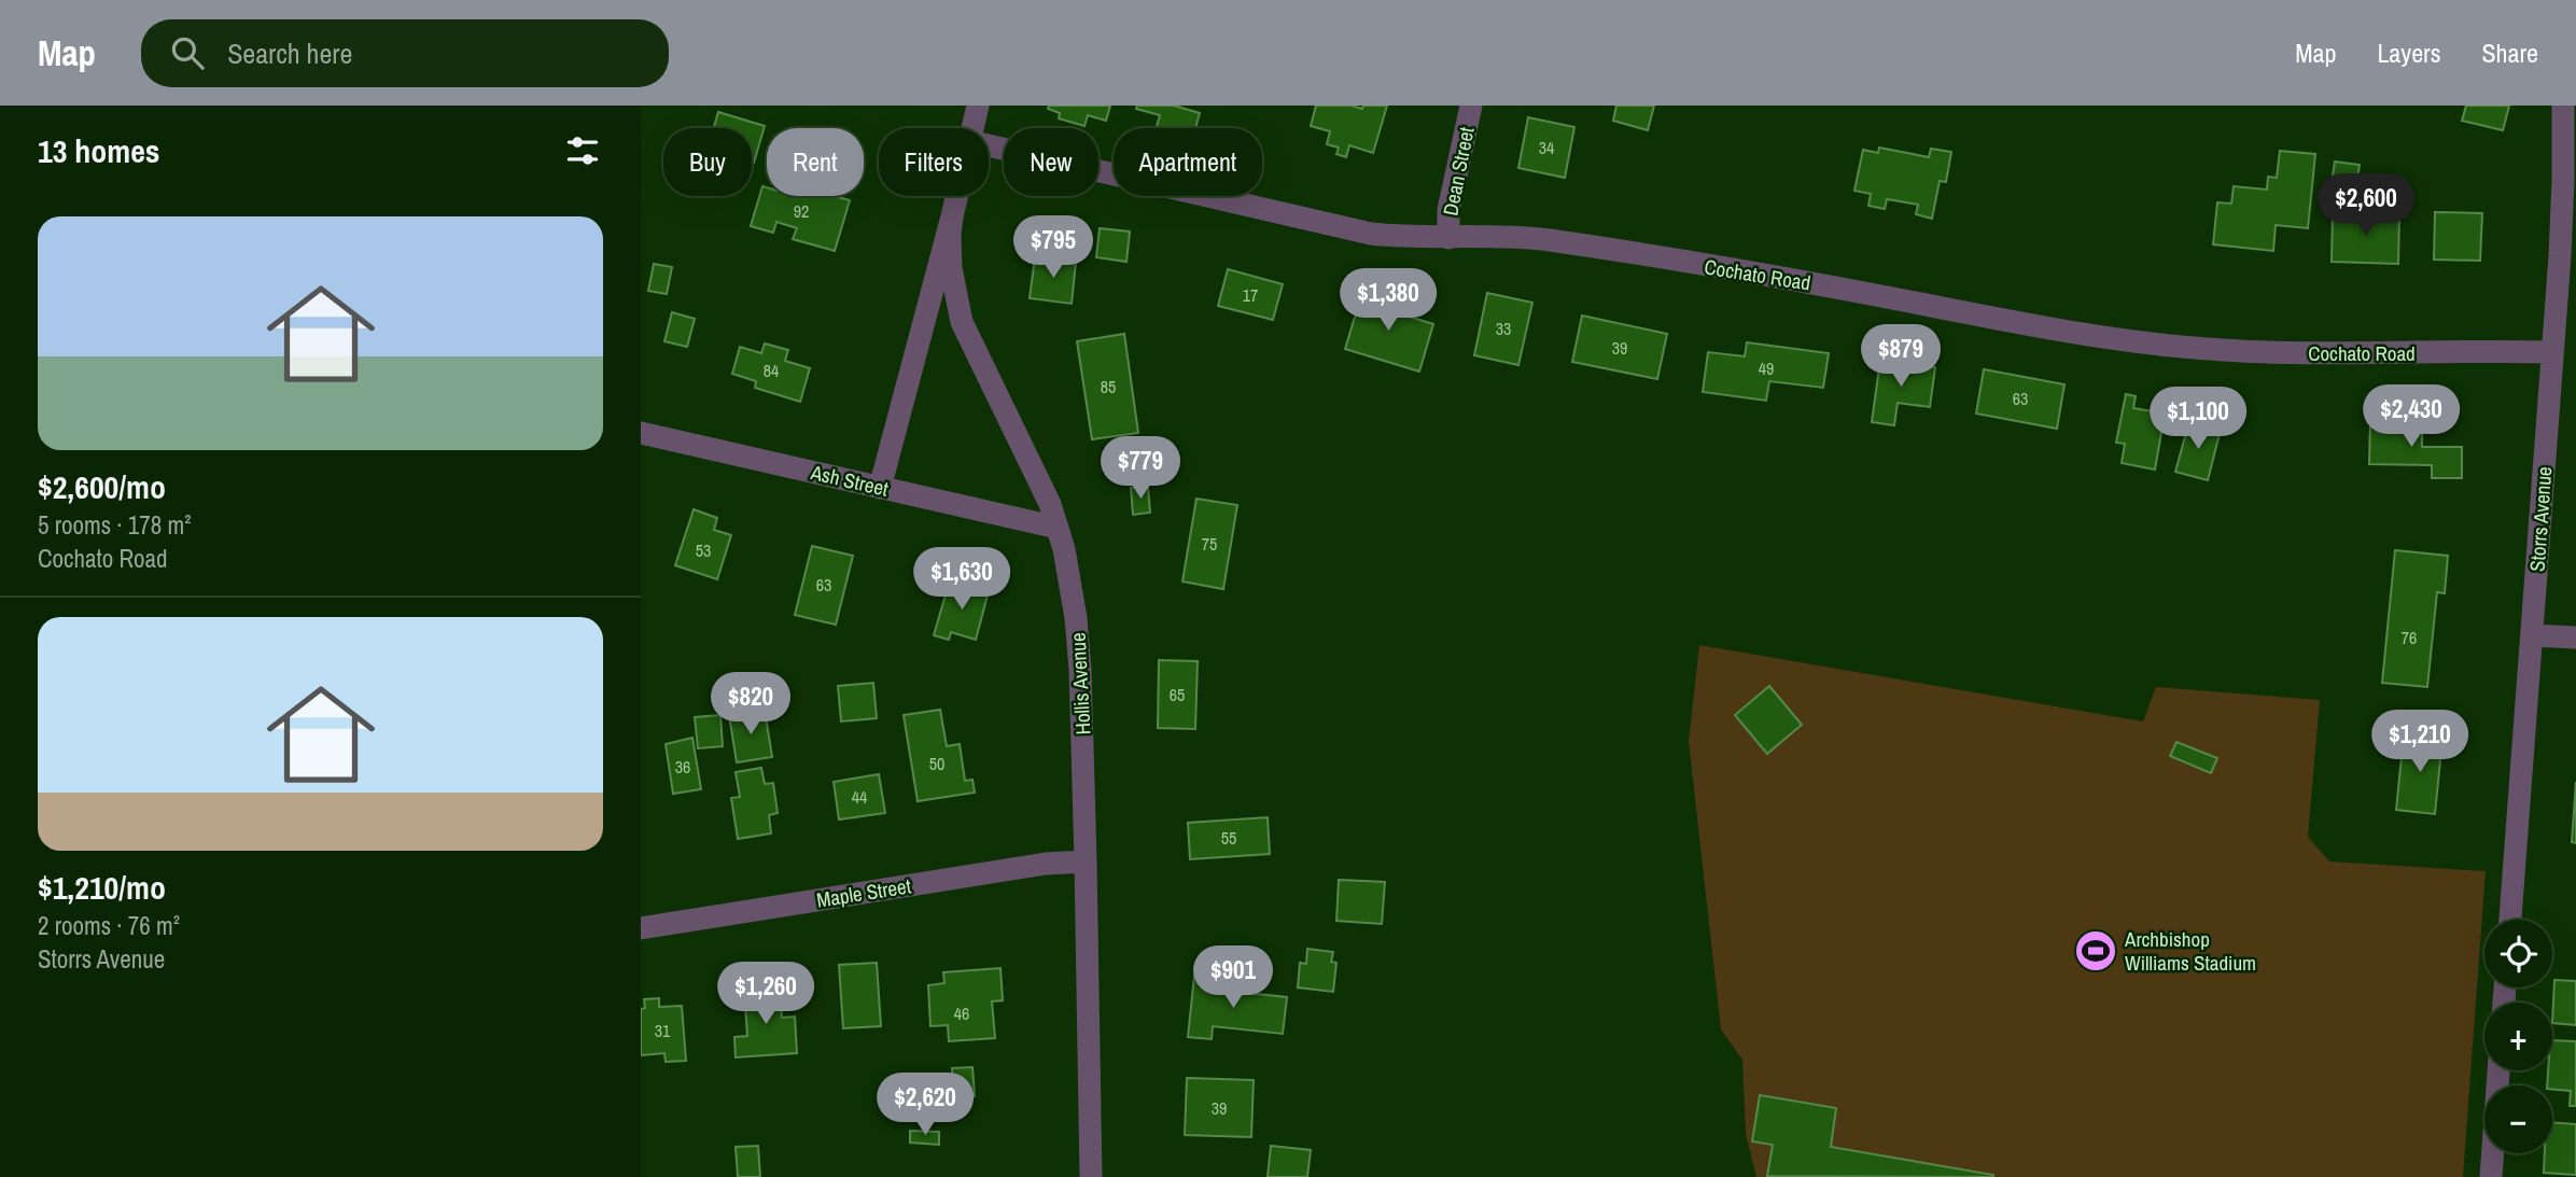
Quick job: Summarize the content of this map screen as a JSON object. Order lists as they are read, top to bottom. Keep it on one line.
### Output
{"streets":{"street":["Dean Street","Cochato Road","Ash Street","Storrs Avenue","Hollis Avenue","Maple Street"]},"crossings":[["Dean Street","Cochato Road"],["Cochato Road","Storrs Avenue"],["Ash Street","Hollis Avenue"],["Hollis Avenue","Maple Street"]],"places":{"sports":["Archbishop Williams Stadium"]},"house_numbers":["34","92","17","33","39","49","84","85","63","75","53","63","76","65","50","36","44","55","46","31","39"],"page":{"header":"Map","search":"Search here","nav":["Map","Layers","Share"],"heading":"13 homes","chip":["Buy","Rent","Filters","New","Apartment"],"price":["$2,600","$795","$1,380","$879","$2,430","$1,100","$779","$1,630","$820","$1,210","$901","$1,260","$2,620"],"list":[{"name":"$2,600/mo","note":"5 rooms · 178 m² · Cochato Road"},{"name":"$1,210/mo","note":"2 rooms · 76 m² · Storrs Avenue"}],"map_buttons":["+","−"]}}
